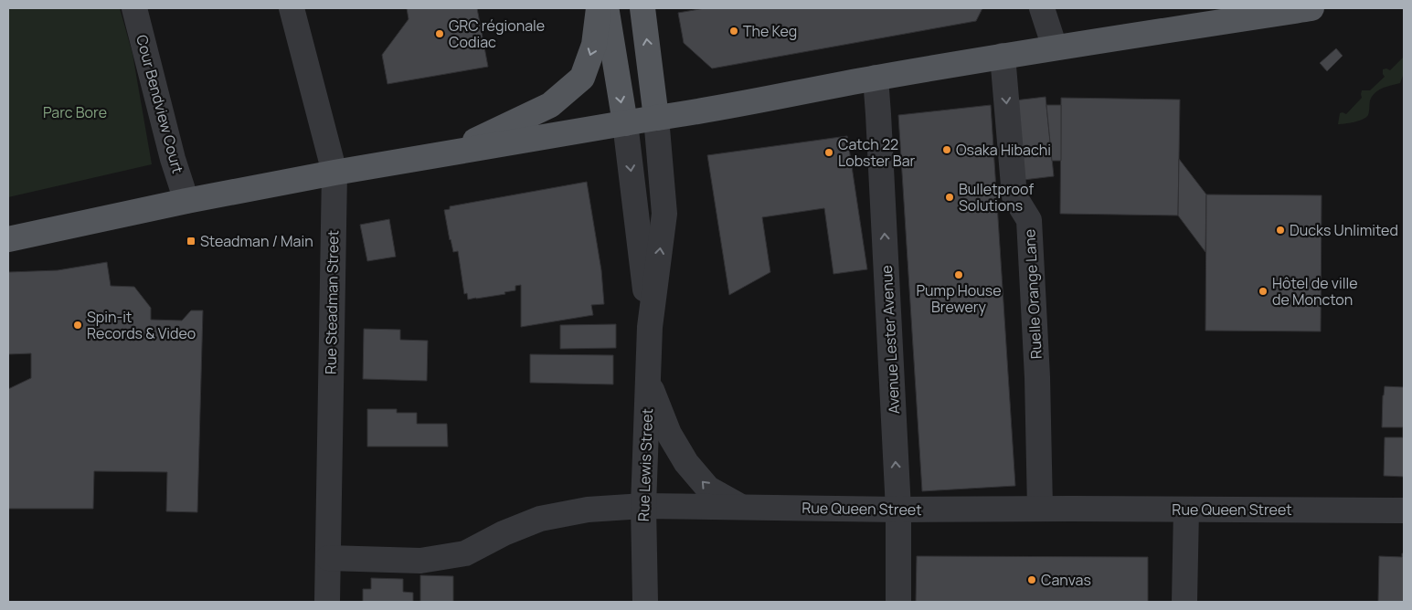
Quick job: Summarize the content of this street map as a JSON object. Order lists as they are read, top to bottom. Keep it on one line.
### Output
{"streets":{"street":["Cour Bendview Court","Ruelle Orange Lane","Rue Steadman Street","Avenue Lester Avenue","Rue Lewis Street","Rue Queen Street"]},"crossings":[["Ruelle Orange Lane","Rue Queen Street"],["Rue Steadman Street","Rue Queen Street"],["Avenue Lester Avenue","Rue Queen Street"],["Rue Lewis Street","Rue Queen Street"]],"one_way":["Ruelle Orange Lane","Avenue Lester Avenue"],"parks":["Parc Bore"],"places":{"other":["The Keg","GRC régionale Codiac","Osaka Hibachi","Catch 22 Lobster Bar","Bulletproof Solutions","Ducks Unlimited","Pump House Brewery","Hôtel de ville de Moncton","Spin-it Records & Video","Canvas"],"transit":["Steadman / Main"]}}
